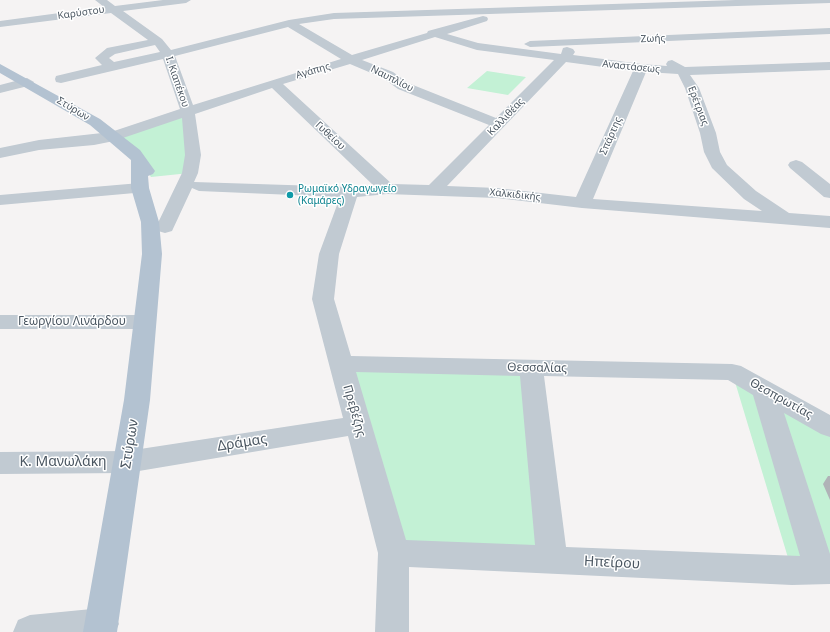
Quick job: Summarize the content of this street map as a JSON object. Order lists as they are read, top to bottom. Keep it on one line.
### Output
{"streets":{"main road":["Στύρων"],"street":["Καρύστου","Ζωής","Αναστάσεως","Αγάπης","Ναυπλίου","Ι. Κιαπέκου","Ερέτριας","Καλλιθέας","Γυθείου","Σπάρτης","Χαλκιδικής","Γεωργίου Λινάρδου","Θεσσαλίας","Θεσπρωτίας","Πρεβέζης","Δράμας","Κ. Μανωλάκη","Ηπείρου"]},"crossings":[["Καρύστου","Ι. Κιαπέκου"],["Ζωής","Αναστάσεως"],["Αναστάσεως","Αγάπης"],["Αναστάσεως","Ερέτριας"],["Αναστάσεως","Καλλιθέας"],["Αναστάσεως","Σπάρτης"],["Αγάπης","Ναυπλίου"],["Αγάπης","Ι. Κιαπέκου"],["Αγάπης","Στύρων"],["Αγάπης","Γυθείου"],["Ναυπλίου","Καλλιθέας"],["Ι. Κιαπέκου","Στύρων"],["Ι. Κιαπέκου","Χαλκιδικής"],["Ερέτριας","Χαλκιδικής"],["Στύρων","Γεωργίου Λινάρδου"],["Στύρων","Δράμας"],["Στύρων","Κ. Μανωλάκη"],["Καλλιθέας","Χαλκιδικής"],["Γυθείου","Χαλκιδικής"],["Σπάρτης","Χαλκιδικής"],["Χαλκιδικής","Πρεβέζης"],["Θεσσαλίας","Θεσπρωτίας"],["Θεσσαλίας","Πρεβέζης"],["Πρεβέζης","Δράμας"],["Πρεβέζης","Ηπείρου"],["Δράμας","Κ. Μανωλάκη"]],"places":["Ρωμαϊκό Υδραγωγείο (Καμάρες)"]}
